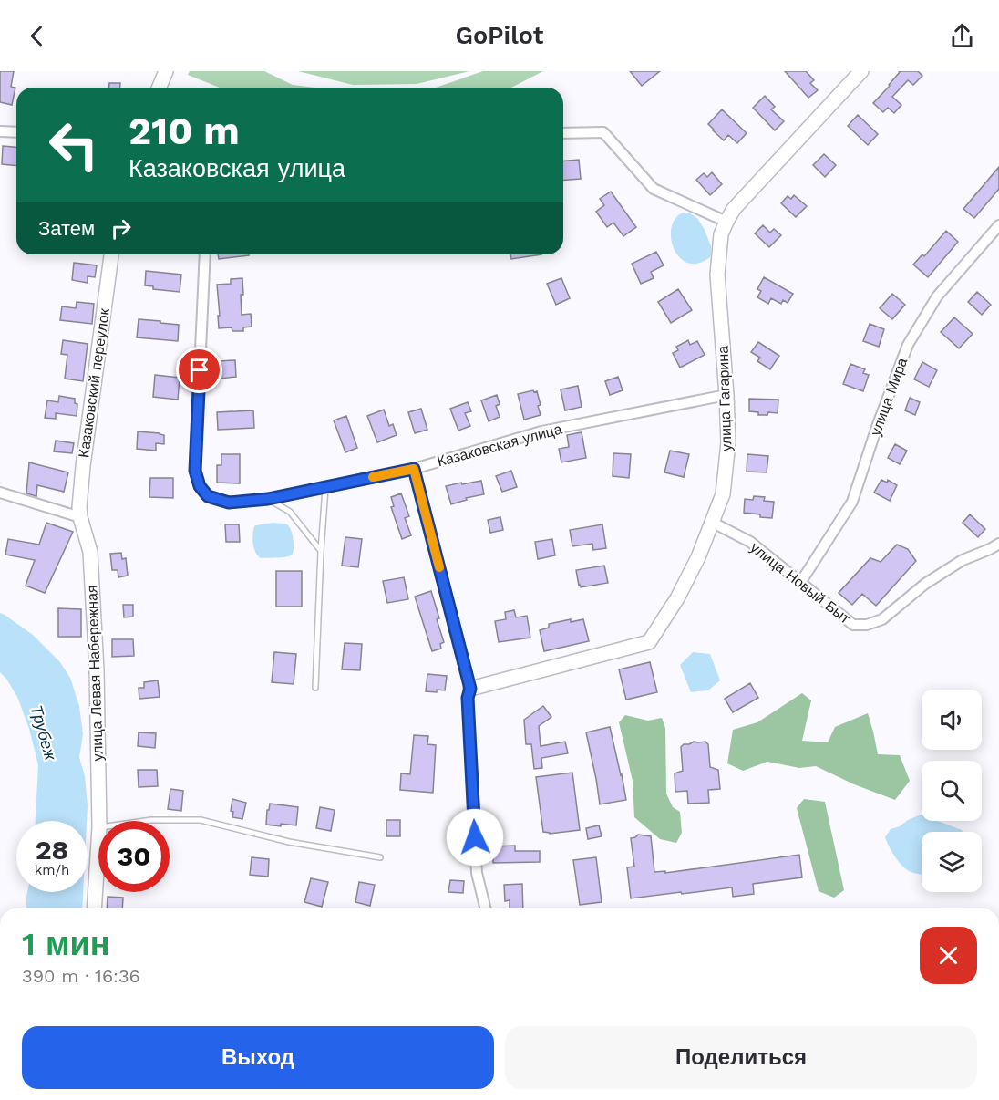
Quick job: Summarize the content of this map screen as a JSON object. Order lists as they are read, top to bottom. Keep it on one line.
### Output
{"streets":{"street":["Казаковский переулок","улица Мира","улица Гагарина","Казаковская улица","улица Новый Быт","улица Левая Набережная"]},"crossings":[["Казаковский переулок","улица Левая Набережная"],["улица Мира","улица Новый Быт"],["улица Гагарина","Казаковская улица"],["улица Гагарина","улица Новый Быт"]],"water":["Трубеж"],"page":{"header":"GoPilot","turn":["210 m","Казаковская улица"],"then":"Затем","speed":"28 km/h","limit":"30","heading":["1 мин","390 m · 16:36"],"buttons":["Выход","Поделиться"]}}
